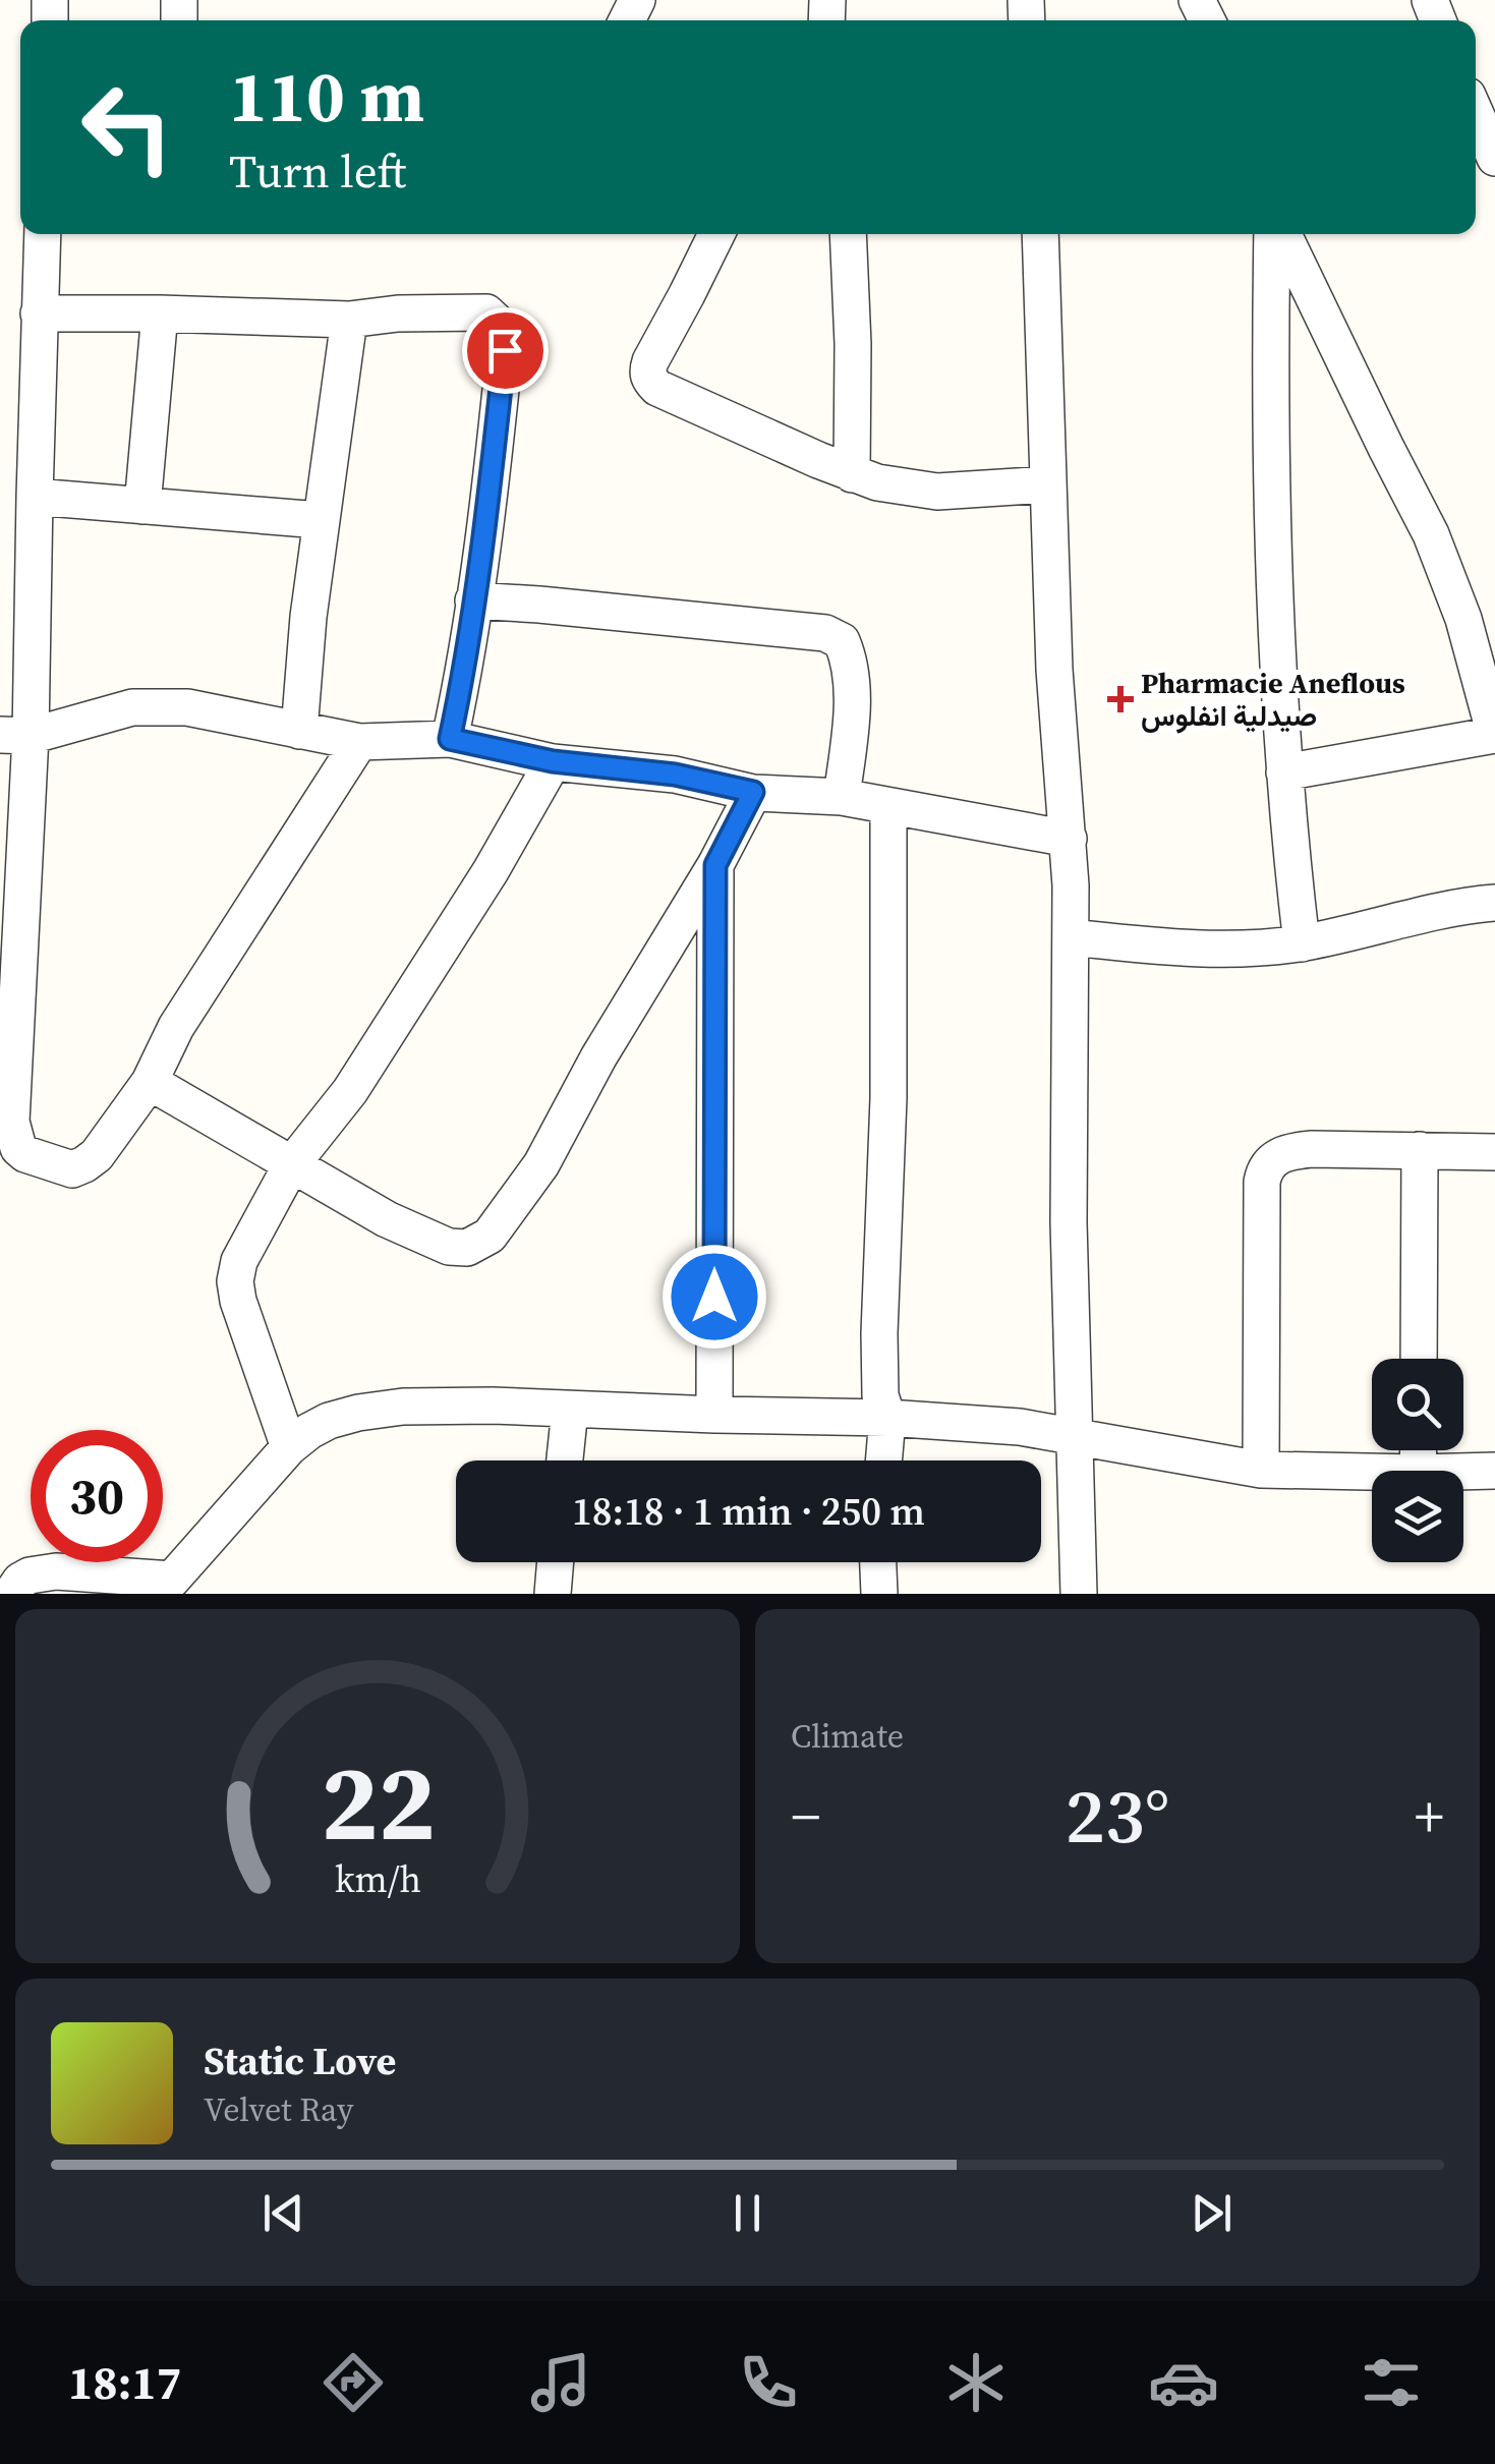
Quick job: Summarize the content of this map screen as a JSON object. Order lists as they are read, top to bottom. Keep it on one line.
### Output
{"places":{"health":["Pharmacie Aneflous صيدلية انفلوس"]},"page":{"turn":["110 m","Turn left"],"limit":"30","trip":"18:18 · 1 min · 250 m","tile":"Climate","heat":["−","23°","+"],"song":["Static Love","Velvet Ray"],"tabs":"18:17","gauge":["22","km/h"]}}
